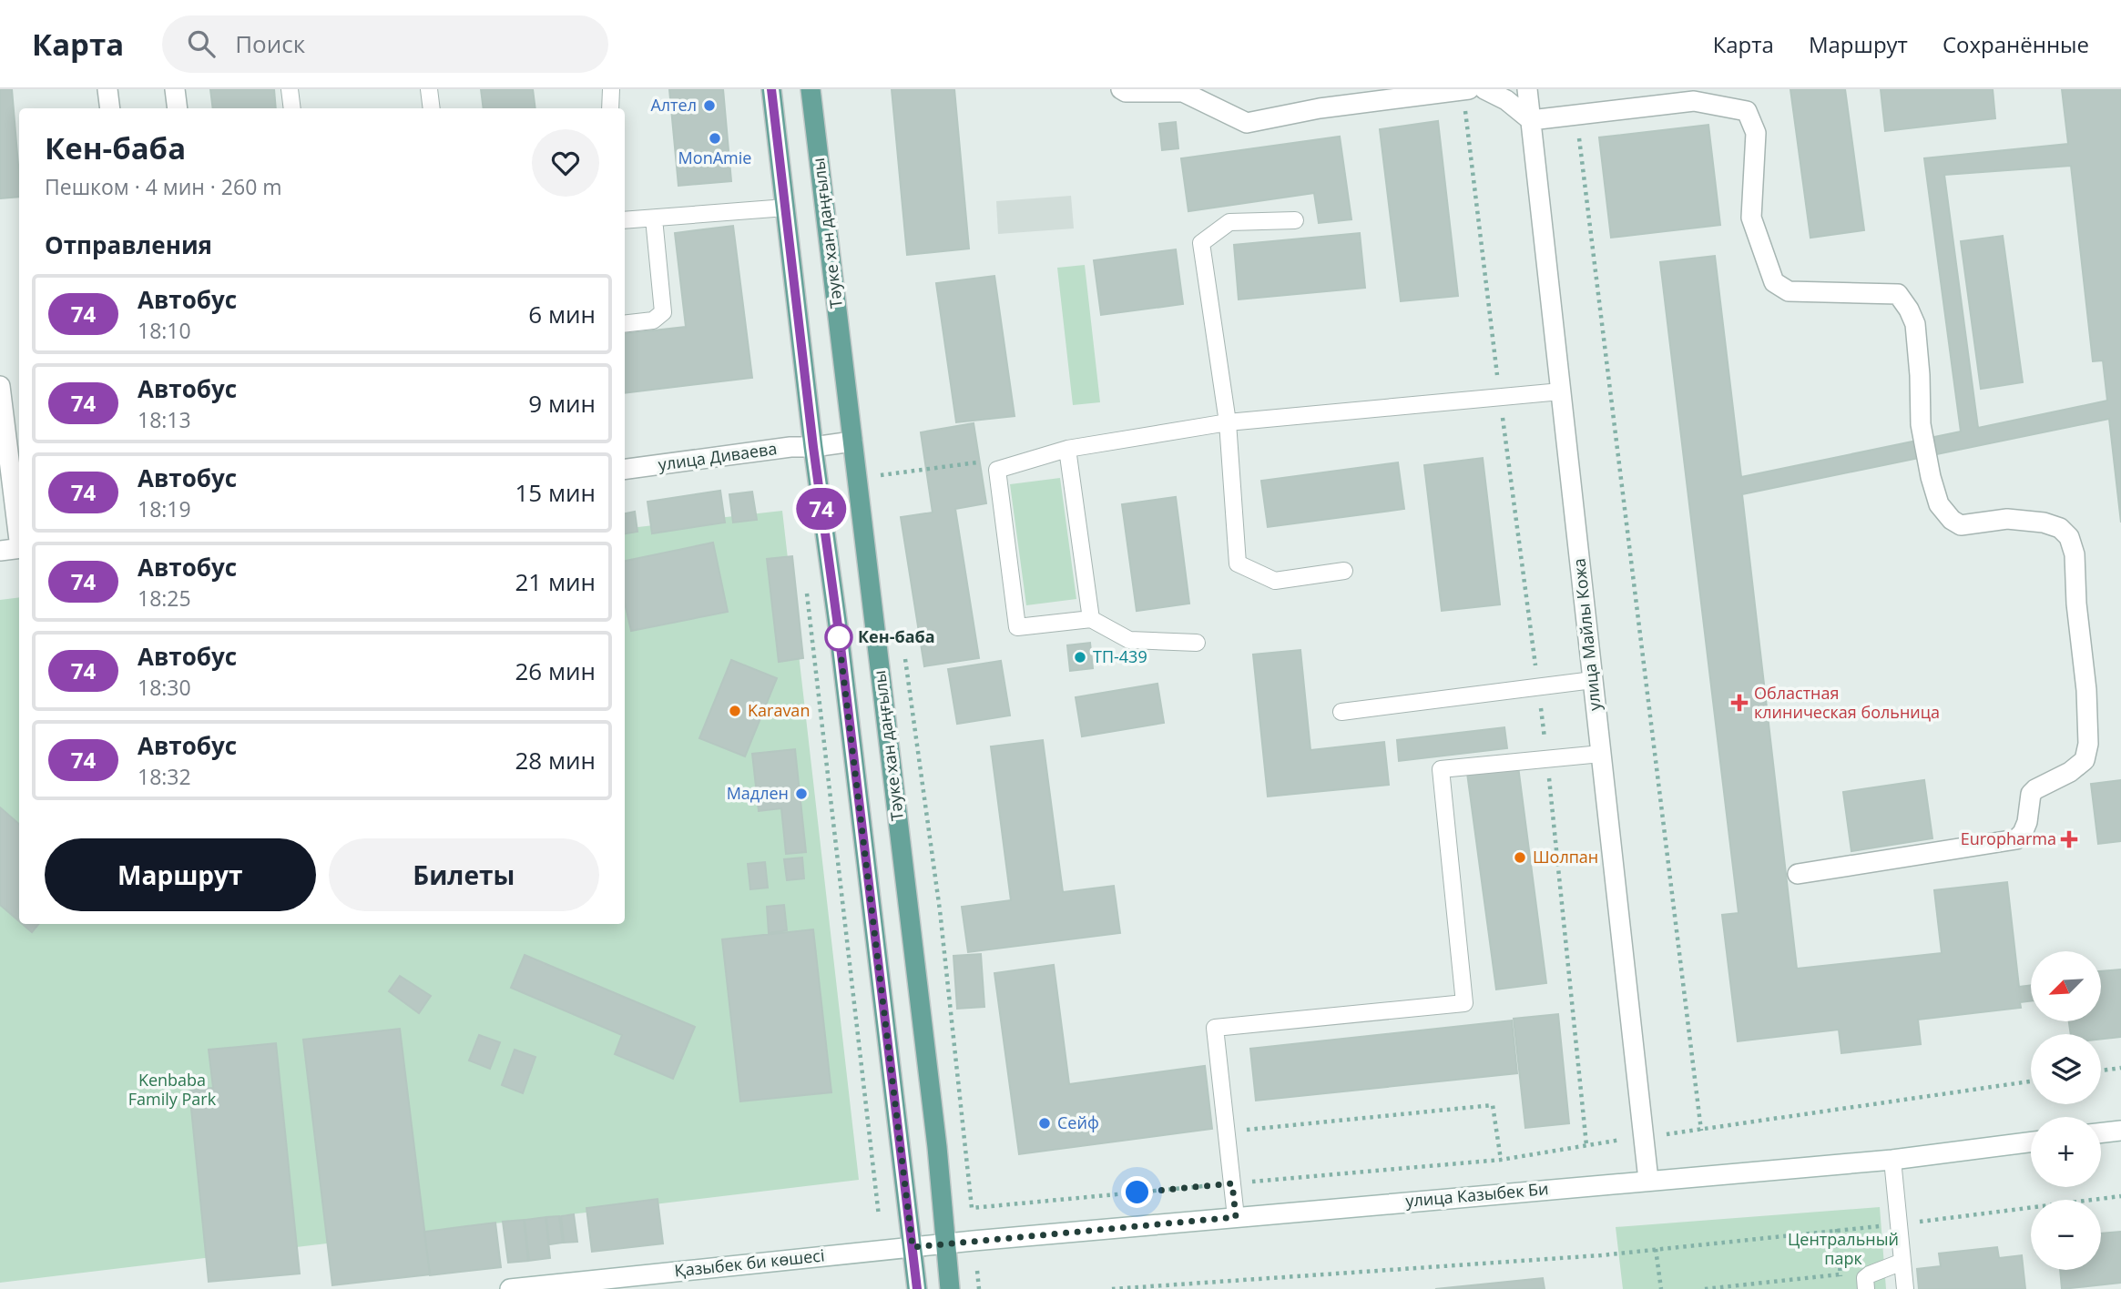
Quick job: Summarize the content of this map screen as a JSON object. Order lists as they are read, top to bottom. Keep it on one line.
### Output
{"streets":{"main road":["Тәуке хан даңғылы"],"street":["улица Диваева","улица Майлы Кожа","улица Казыбек Би","Қазыбек би көшесі"]},"crossings":[["Тәуке хан даңғылы","улица Диваева"],["Тәуке хан даңғылы","улица Казыбек Би"],["улица Майлы Кожа","улица Казыбек Би"],["улица Казыбек Би","Қазыбек би көшесі"]],"parks":["Kenbaba Family Park","Центральный парк"],"places":{"other":["Алтел","MonAmie","Кен-баба","ТП-439","Karavan","Мадлен","Шолпан","Сейф"],"health":["Областная клиническая больница","Europharma"]},"lines":["bus line 74"],"north":"bottom left","page":{"header":"Карта","search":"Поиск","nav":["Карта","Маршрут","Сохранённые"],"on_map":"74","heading":[["Кен-баба","Пешком · 4 мин · 260 m"],"Отправления"],"list":[{"mark":"74","name":"Автобус","note":"18:10","value":"6 мин"},{"mark":"74","name":"Автобус","note":"18:13","value":"9 мин"},{"mark":"74","name":"Автобус","note":"18:19","value":"15 мин"},{"mark":"74","name":"Автобус","note":"18:25","value":"21 мин"},{"mark":"74","name":"Автобус","note":"18:30","value":"26 мин"},{"mark":"74","name":"Автобус","note":"18:32","value":"28 мин"}],"buttons":["Маршрут","Билеты"],"map_buttons":["+","−"]}}
